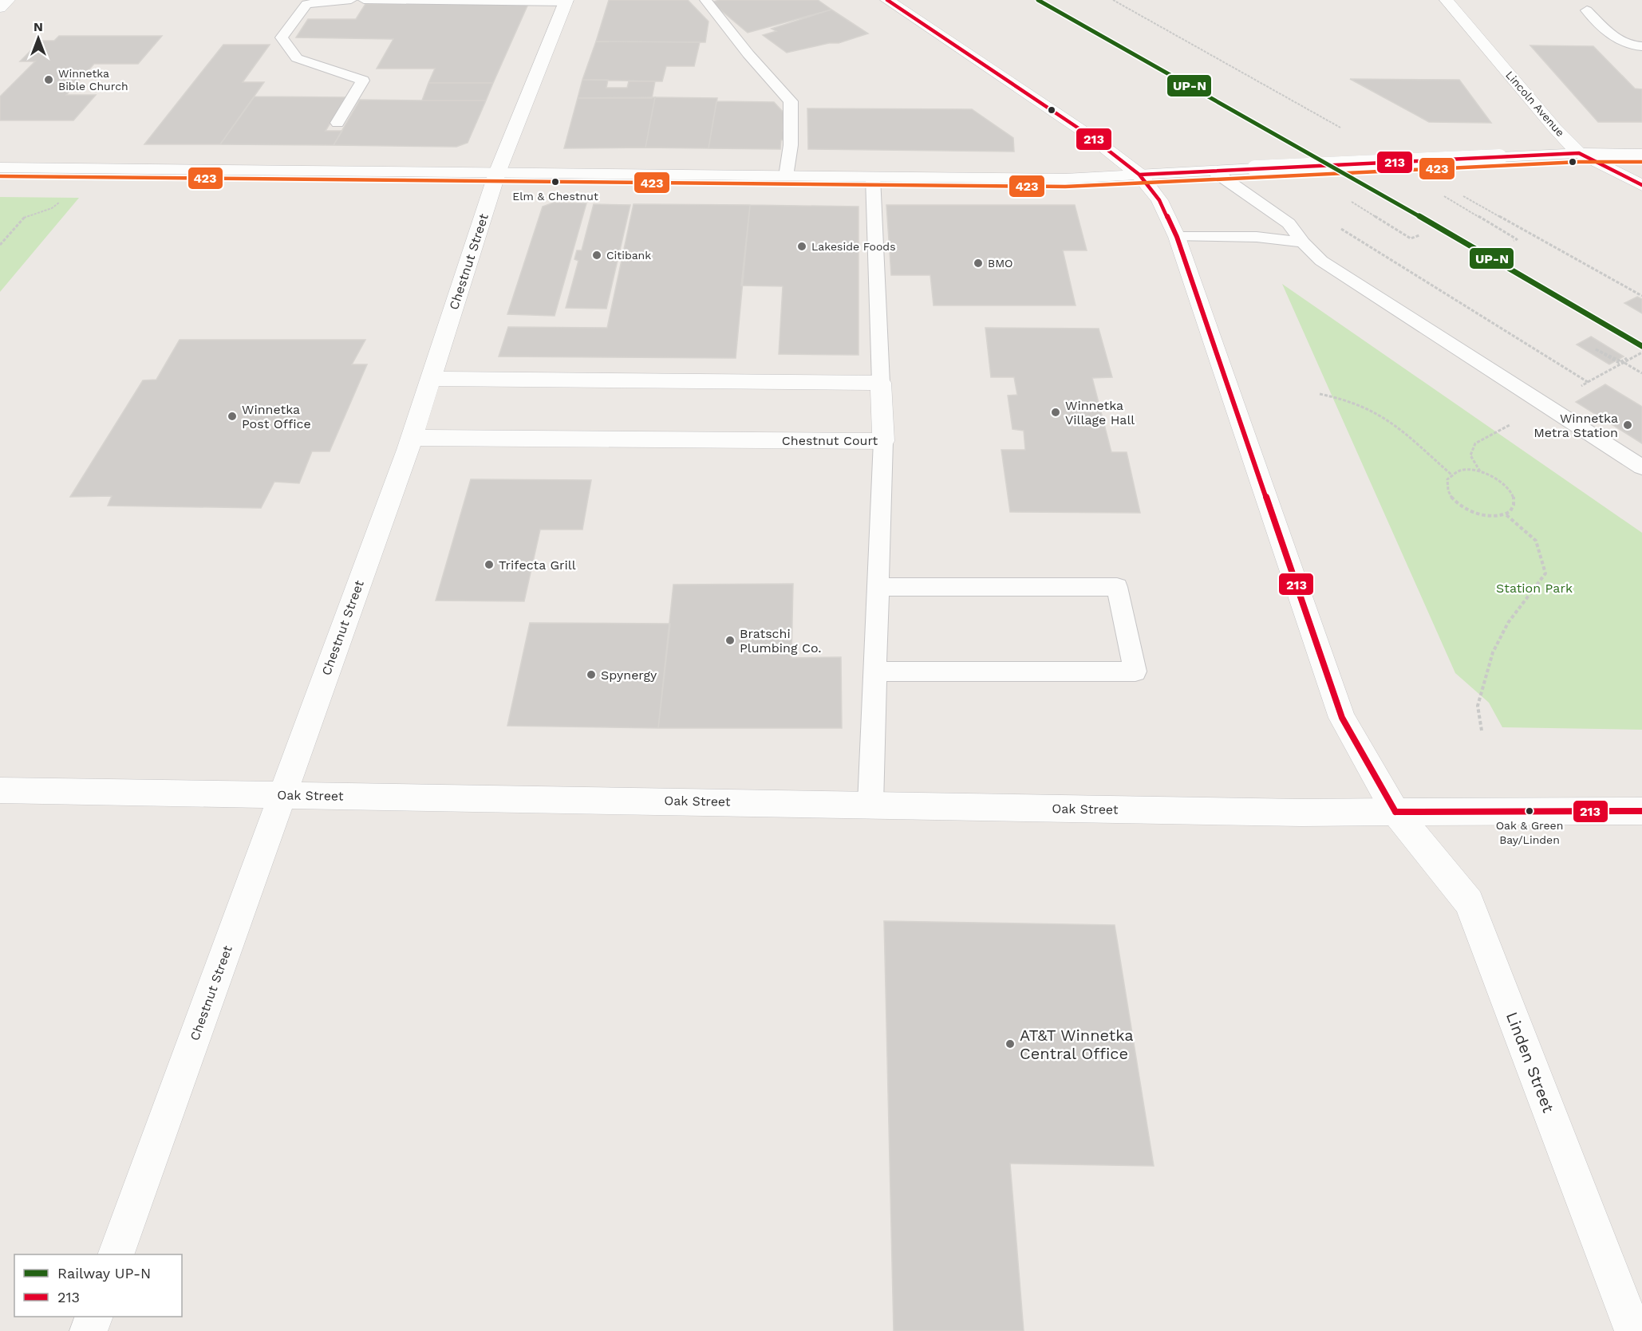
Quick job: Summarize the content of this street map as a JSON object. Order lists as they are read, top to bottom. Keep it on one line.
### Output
{"streets":{"street":["Lincoln Avenue","Chestnut Street","Chestnut Court","Oak Street","Linden Street"]},"crossings":[["Chestnut Street","Chestnut Court"],["Chestnut Street","Oak Street"],["Oak Street","Linden Street"]],"parks":["Station Park"],"places":["Winnetka Bible Church","Elm & Chestnut","Lakeside Foods","Citibank","BMO","Winnetka Village Hall","Winnetka Post Office","Winnetka Metra Station","Trifecta Grill","Bratschi Plumbing Co.","Spynergy","Oak & Green Bay/Linden","AT&T Winnetka Central Office"],"lines":["rail line UP-N","transit line 213","transit line 423"],"legend":["Railway UP-N","213"],"north":"top"}
